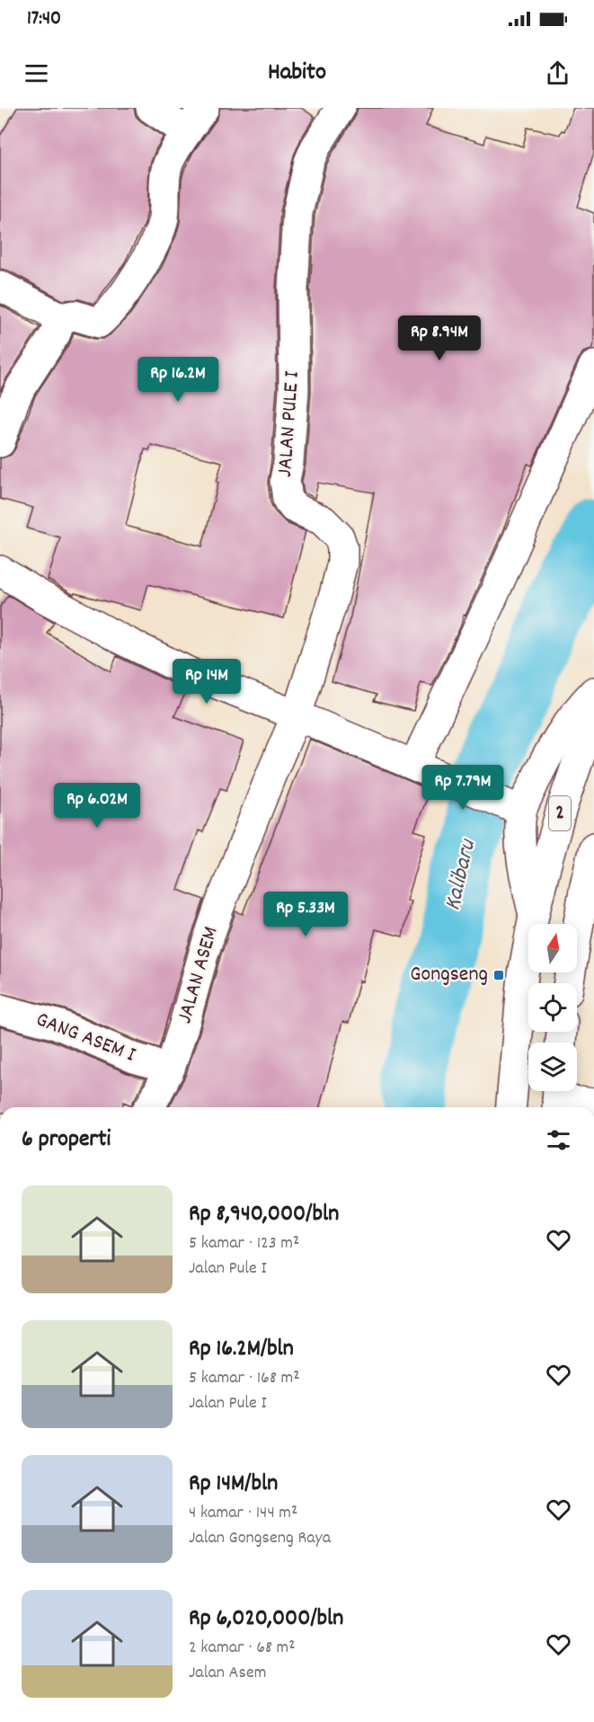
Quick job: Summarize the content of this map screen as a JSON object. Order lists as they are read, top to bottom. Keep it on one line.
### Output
{"streets":{"main road":["JALAN PULE I","2","JALAN ASEM","GANG ASEM I"]},"crossings":[["JALAN PULE I","JALAN ASEM"],["JALAN ASEM","GANG ASEM I"]],"water":["Kalibaru"],"places":{"transit":["Gongseng"]},"north":"top","page":{"status":"17:40","header":"Habito","price":["Rp 8.94M","Rp 16.2M","Rp 14M","Rp 7.79M","Rp 6.02M","Rp 5.33M"],"heading":"6 properti","list":[{"name":"Rp 8,940,000/bln","note":"5 kamar · 123 m² · Jalan Pule I"},{"name":"Rp 16.2M/bln","note":"5 kamar · 168 m² · Jalan Pule I"},{"name":"Rp 14M/bln","note":"4 kamar · 144 m² · Jalan Gongseng Raya"},{"name":"Rp 6,020,000/bln","note":"2 kamar · 68 m² · Jalan Asem"}]}}
